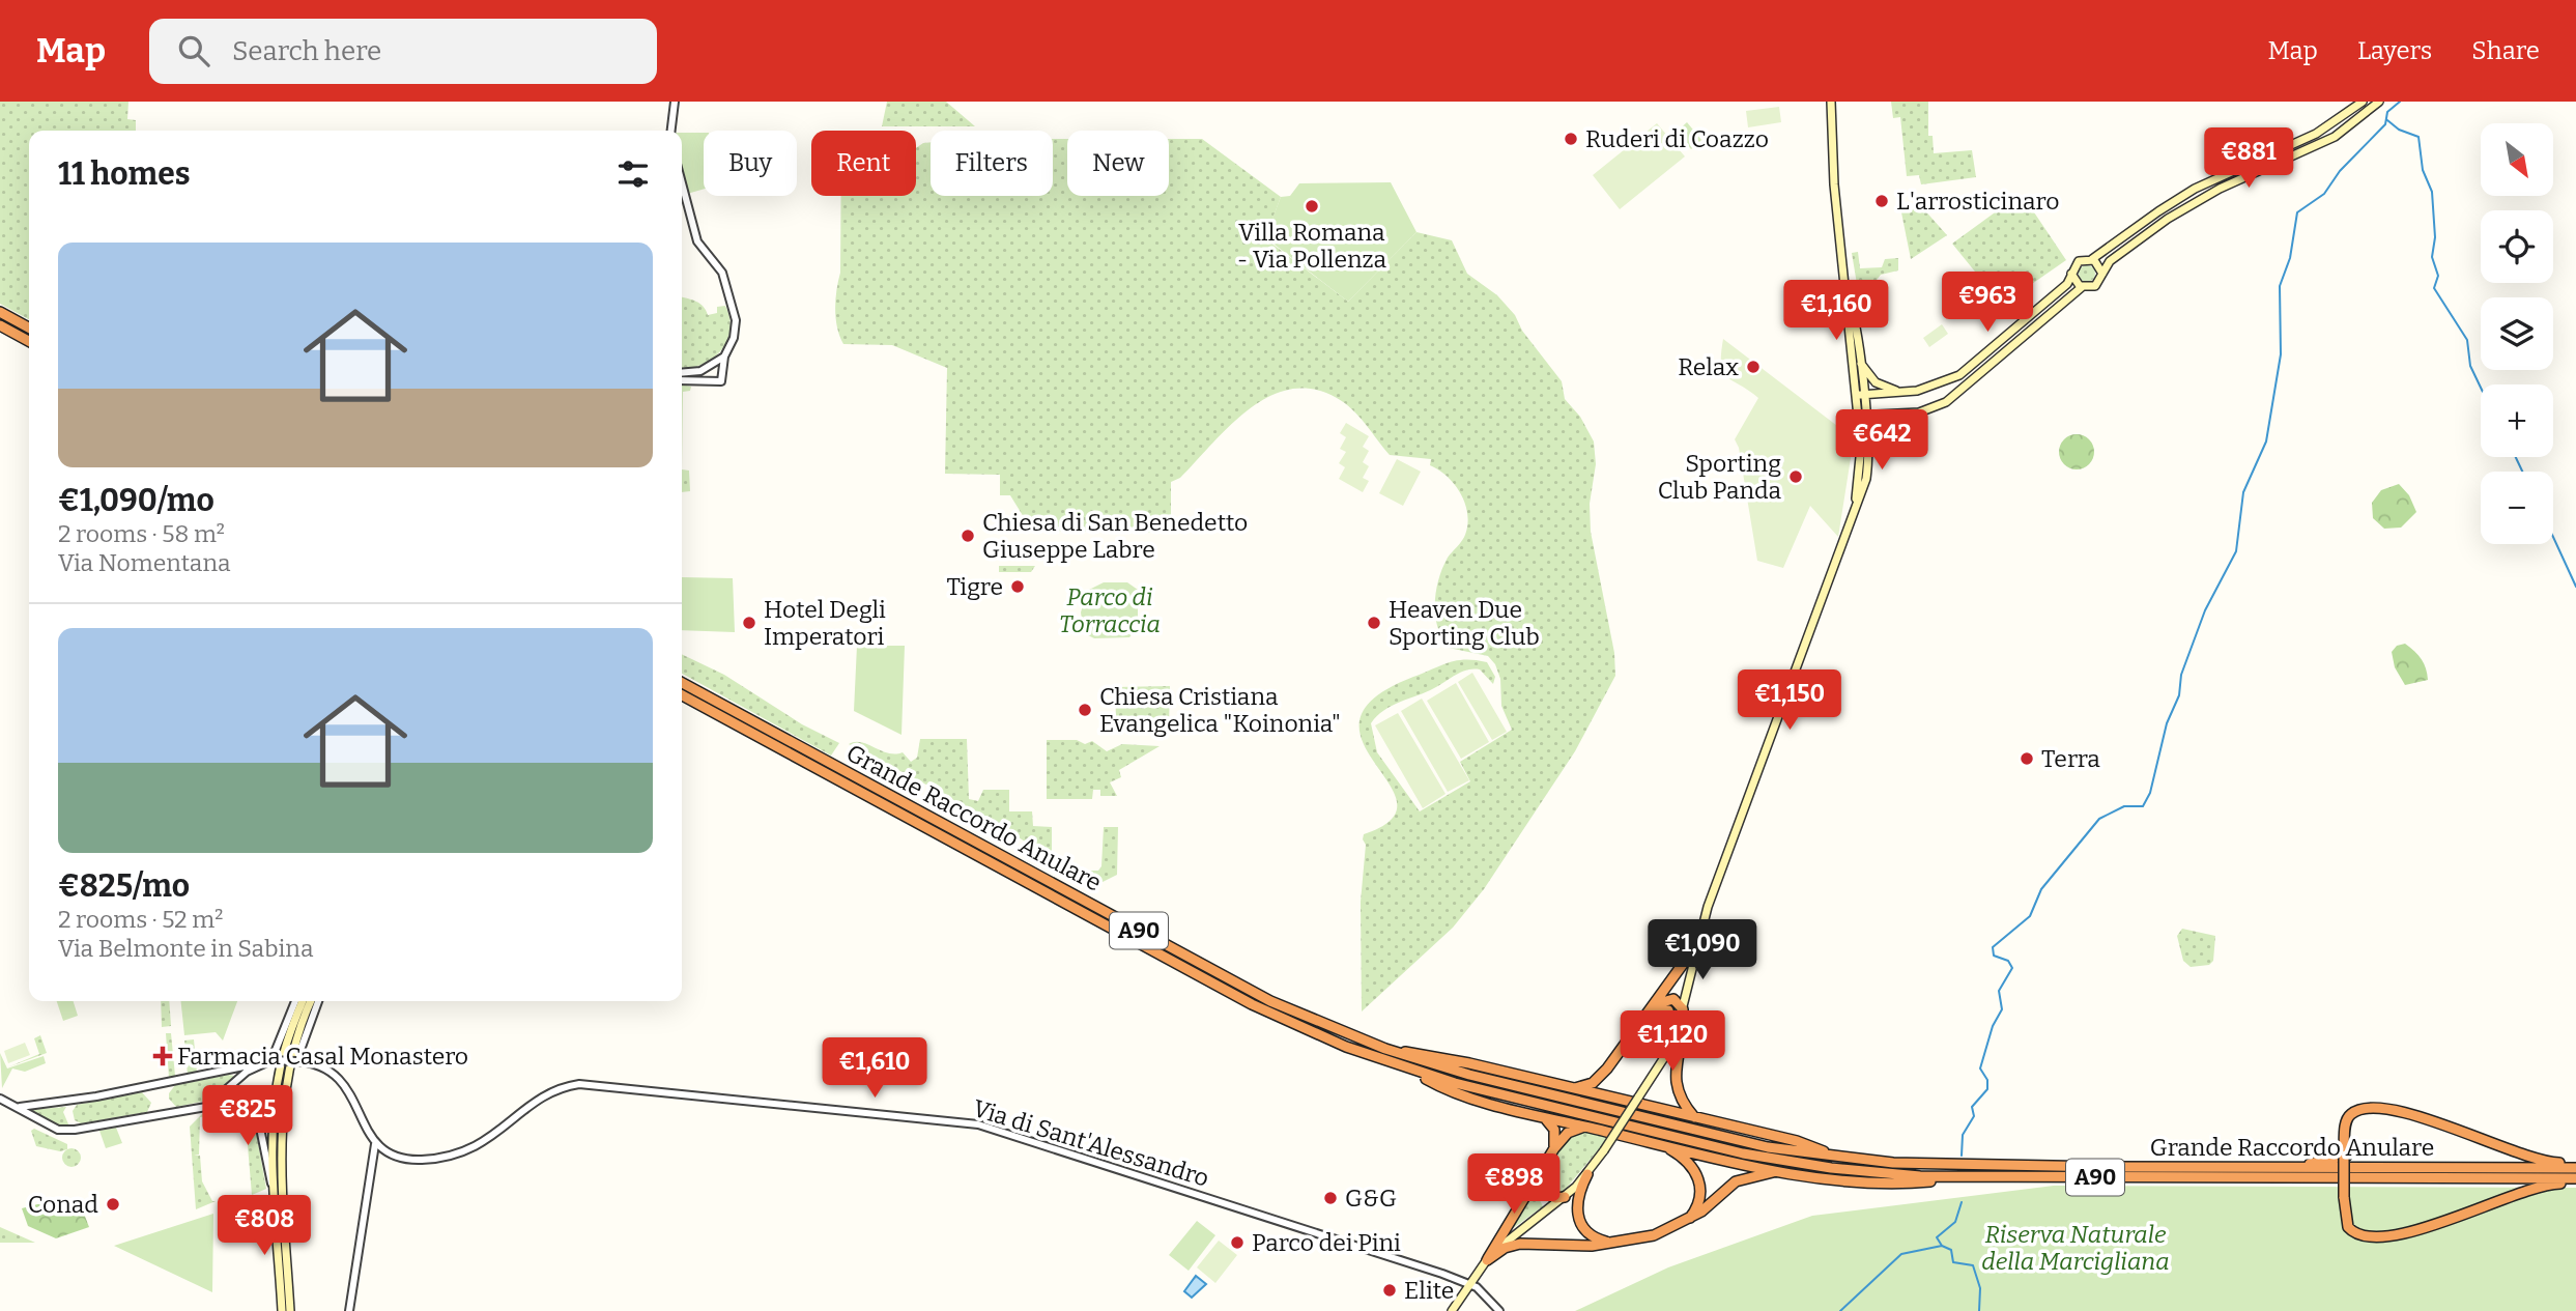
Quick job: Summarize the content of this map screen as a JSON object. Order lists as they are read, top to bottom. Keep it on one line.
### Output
{"streets":{"highway":["Grande Raccordo Anulare","A90"],"street":["Via di Sant'Alessandro"]},"parks":["Parco di Torraccia","Riserva Naturale della Marcigliana"],"places":{"other":["Ruderi di Coazzo","L'arrosticinaro","Villa Romana - Via Pollenza","Relax","Sporting Club Panda","Chiesa di San Benedetto Giuseppe Labre","Tigre","Hotel Degli Imperatori","Heaven Due Sporting Club","Chiesa Cristiana Evangelica \"Koinonia\"","Terra","G&G","Conad","Parco dei Pini","Elite"],"health":["Farmacia Casal Monastero"]},"north":"bottom right","page":{"header":"Map","search":"Search here","nav":["Map","Layers","Share"],"map_buttons":["+","−"],"price":["€881","€963","€1,160","€642","€1,150","€1,090","€1,120","€1,610","€825","€898","€808"],"chip":["Buy","Rent","Filters","New"],"heading":"11 homes","list":[{"name":"€1,090/mo","note":"2 rooms · 58 m² · Via Nomentana"},{"name":"€825/mo","note":"2 rooms · 52 m² · Via Belmonte in Sabina"}]}}
